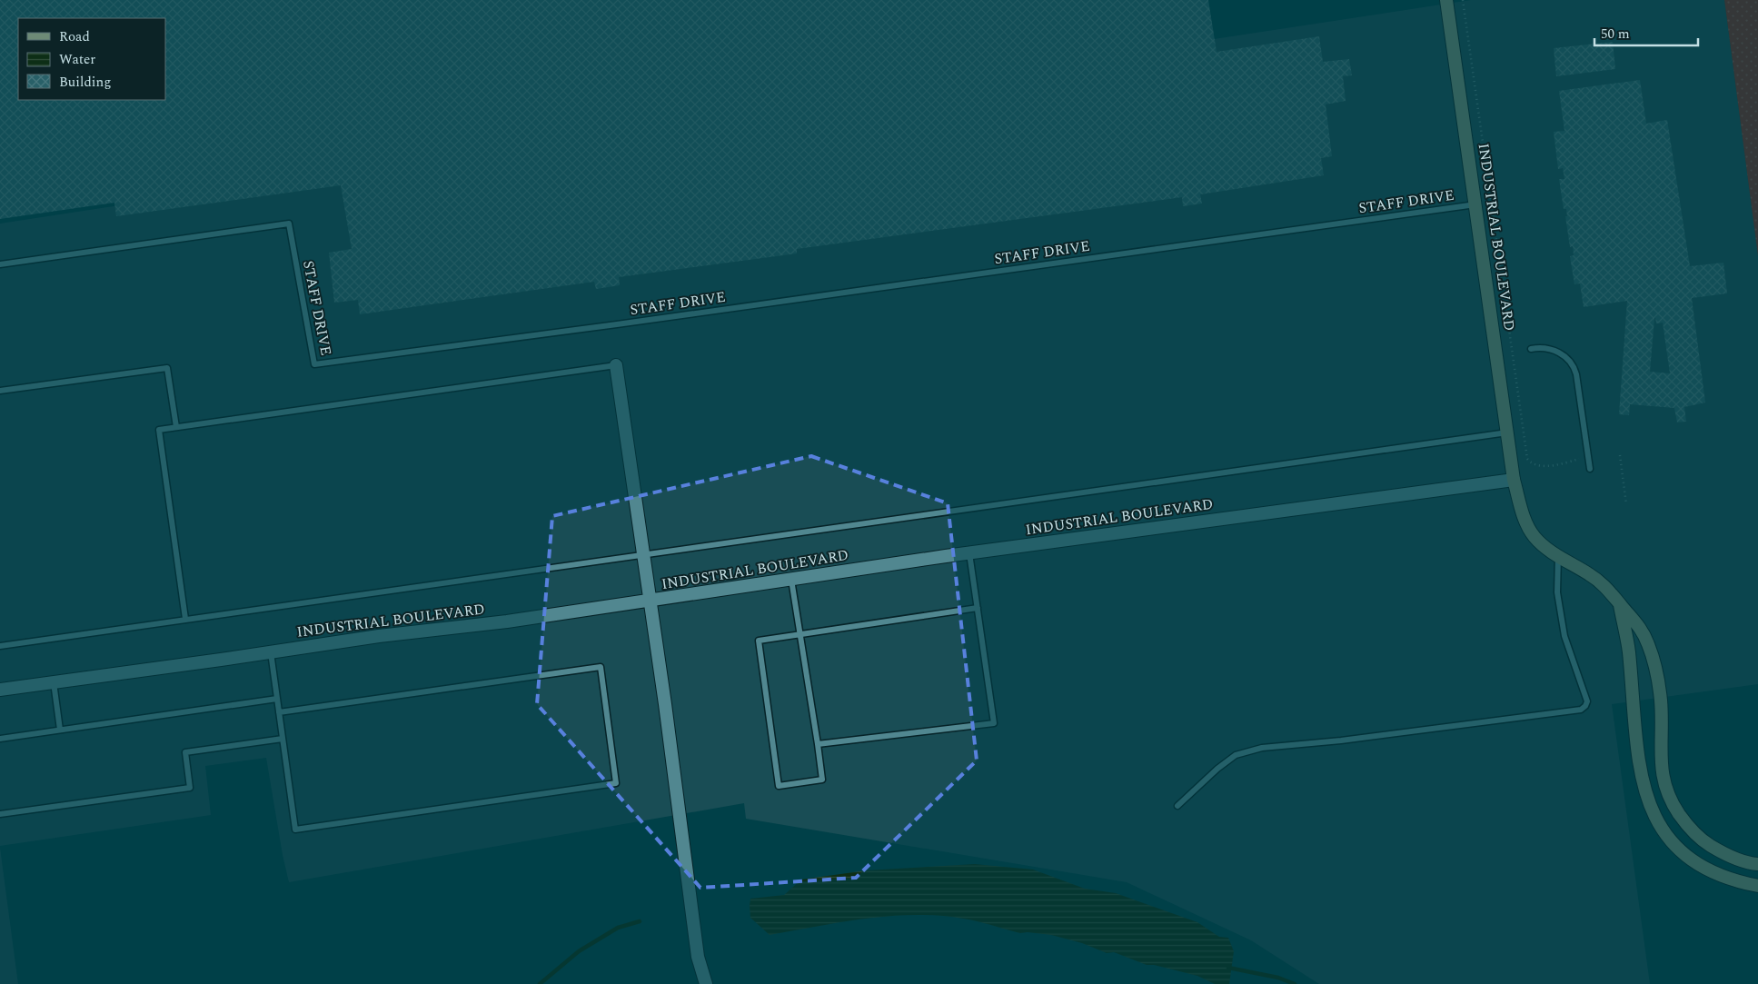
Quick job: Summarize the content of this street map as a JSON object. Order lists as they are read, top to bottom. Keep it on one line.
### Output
{"streets":{"main road":["INDUSTRIAL BOULEVARD"],"lane":["STAFF DRIVE"]},"crossings":[["STAFF DRIVE","INDUSTRIAL BOULEVARD"]],"legend":["Road","Water","Building"],"scale_bar":"50 m"}
